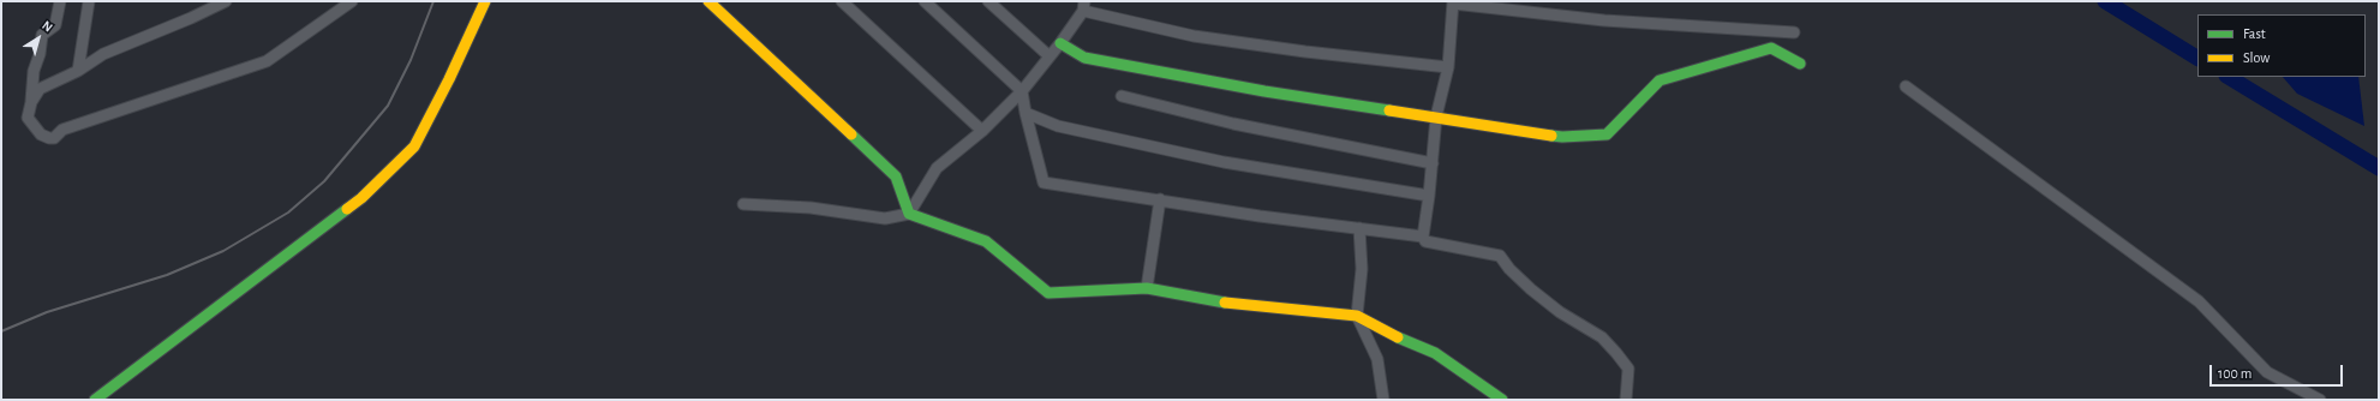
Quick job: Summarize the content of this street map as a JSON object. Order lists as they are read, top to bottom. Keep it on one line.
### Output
{"legend":["Fast","Slow"],"scale_bar":"100 m","north":"top right"}
